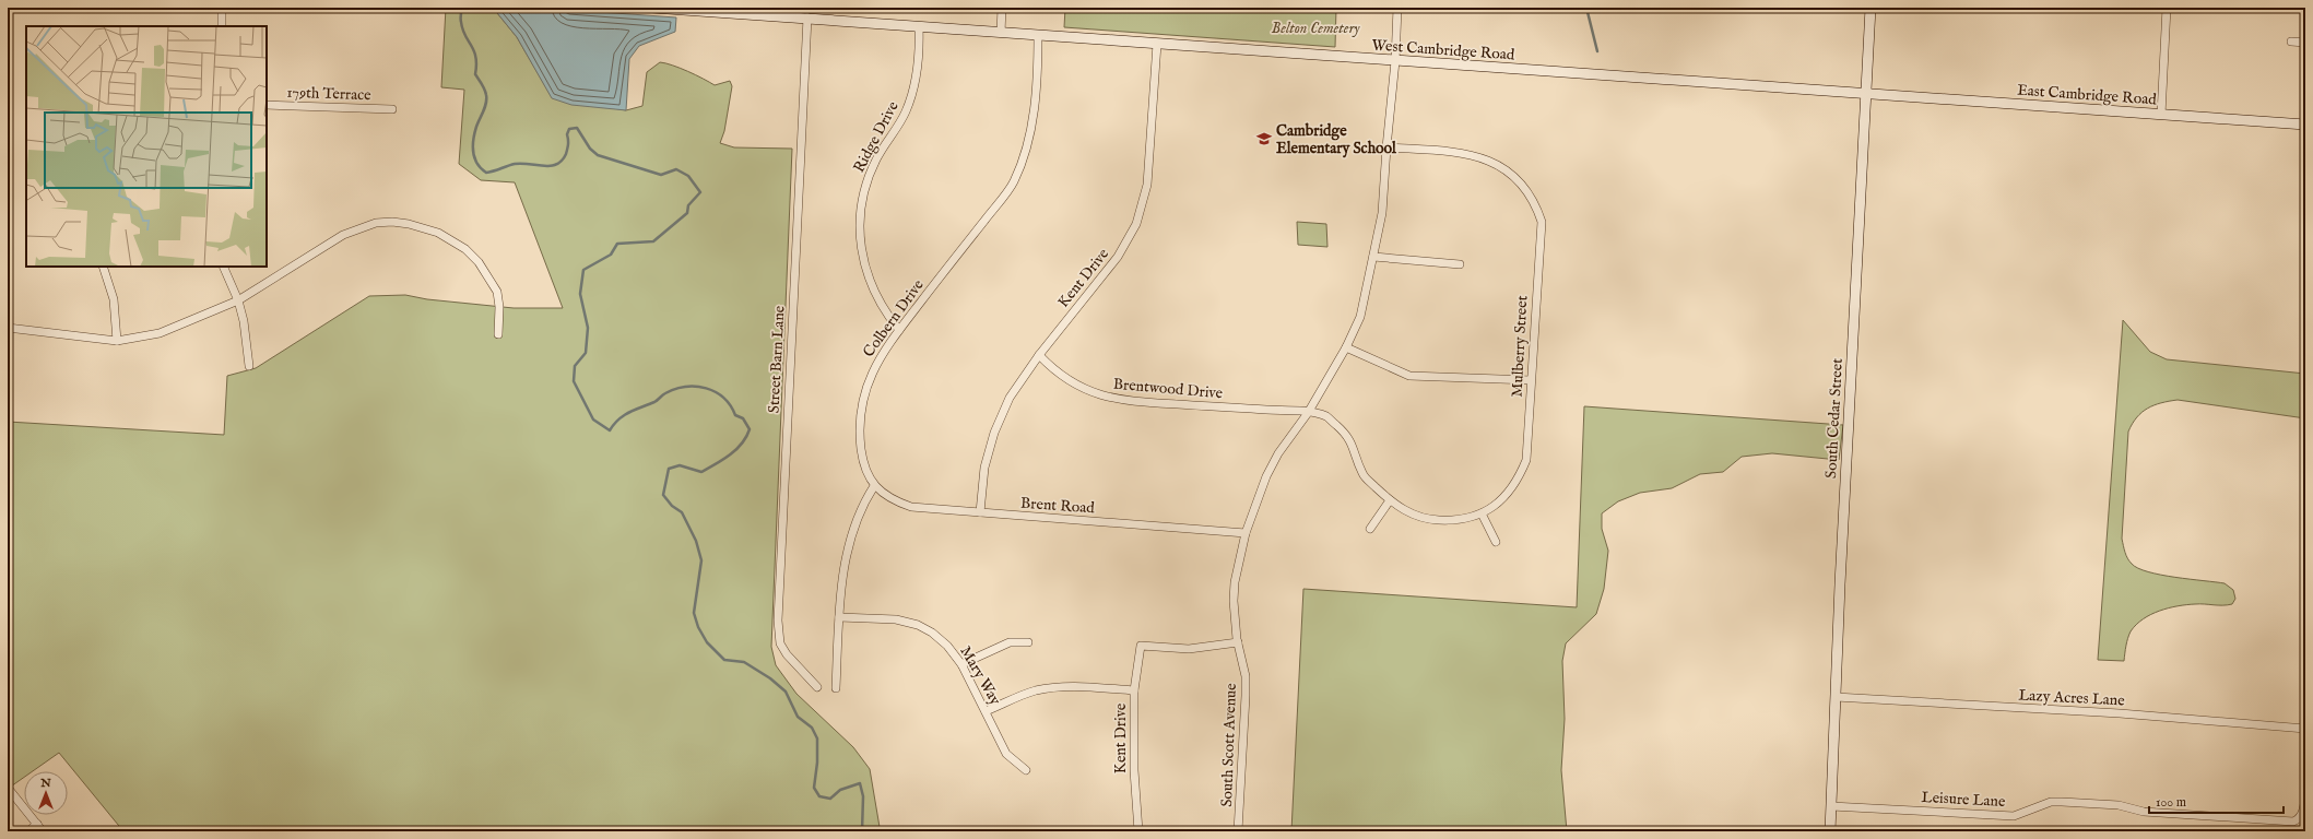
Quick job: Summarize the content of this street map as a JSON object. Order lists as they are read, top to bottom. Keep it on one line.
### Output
{"streets":{"street":["West Cambridge Road","179th Terrace","East Cambridge Road","Ridge Drive","Kent Drive","Colbern Drive","Mulberry Street","Street Barn Lane","Brentwood Drive","South Cedar Street","Brent Road","Mary Way","Lazy Acres Lane","South Scott Avenue","Leisure Lane"]},"crossings":[["West Cambridge Road","East Cambridge Road"],["West Cambridge Road","Ridge Drive"],["West Cambridge Road","Kent Drive"],["West Cambridge Road","Colbern Drive"],["West Cambridge Road","Street Barn Lane"],["West Cambridge Road","South Cedar Street"],["East Cambridge Road","South Cedar Street"],["Ridge Drive","Colbern Drive"],["Kent Drive","Brentwood Drive"],["Kent Drive","Brent Road"],["Kent Drive","South Scott Avenue"],["Colbern Drive","Brent Road"],["Mulberry Street","Brentwood Drive"],["Brentwood Drive","South Scott Avenue"],["South Cedar Street","Lazy Acres Lane"],["South Cedar Street","Leisure Lane"],["Brent Road","South Scott Avenue"]],"parks":["Belton Cemetery"],"places":{"school or university":["Cambridge Elementary School"]},"scale_bar":"100 m","north":"top"}
